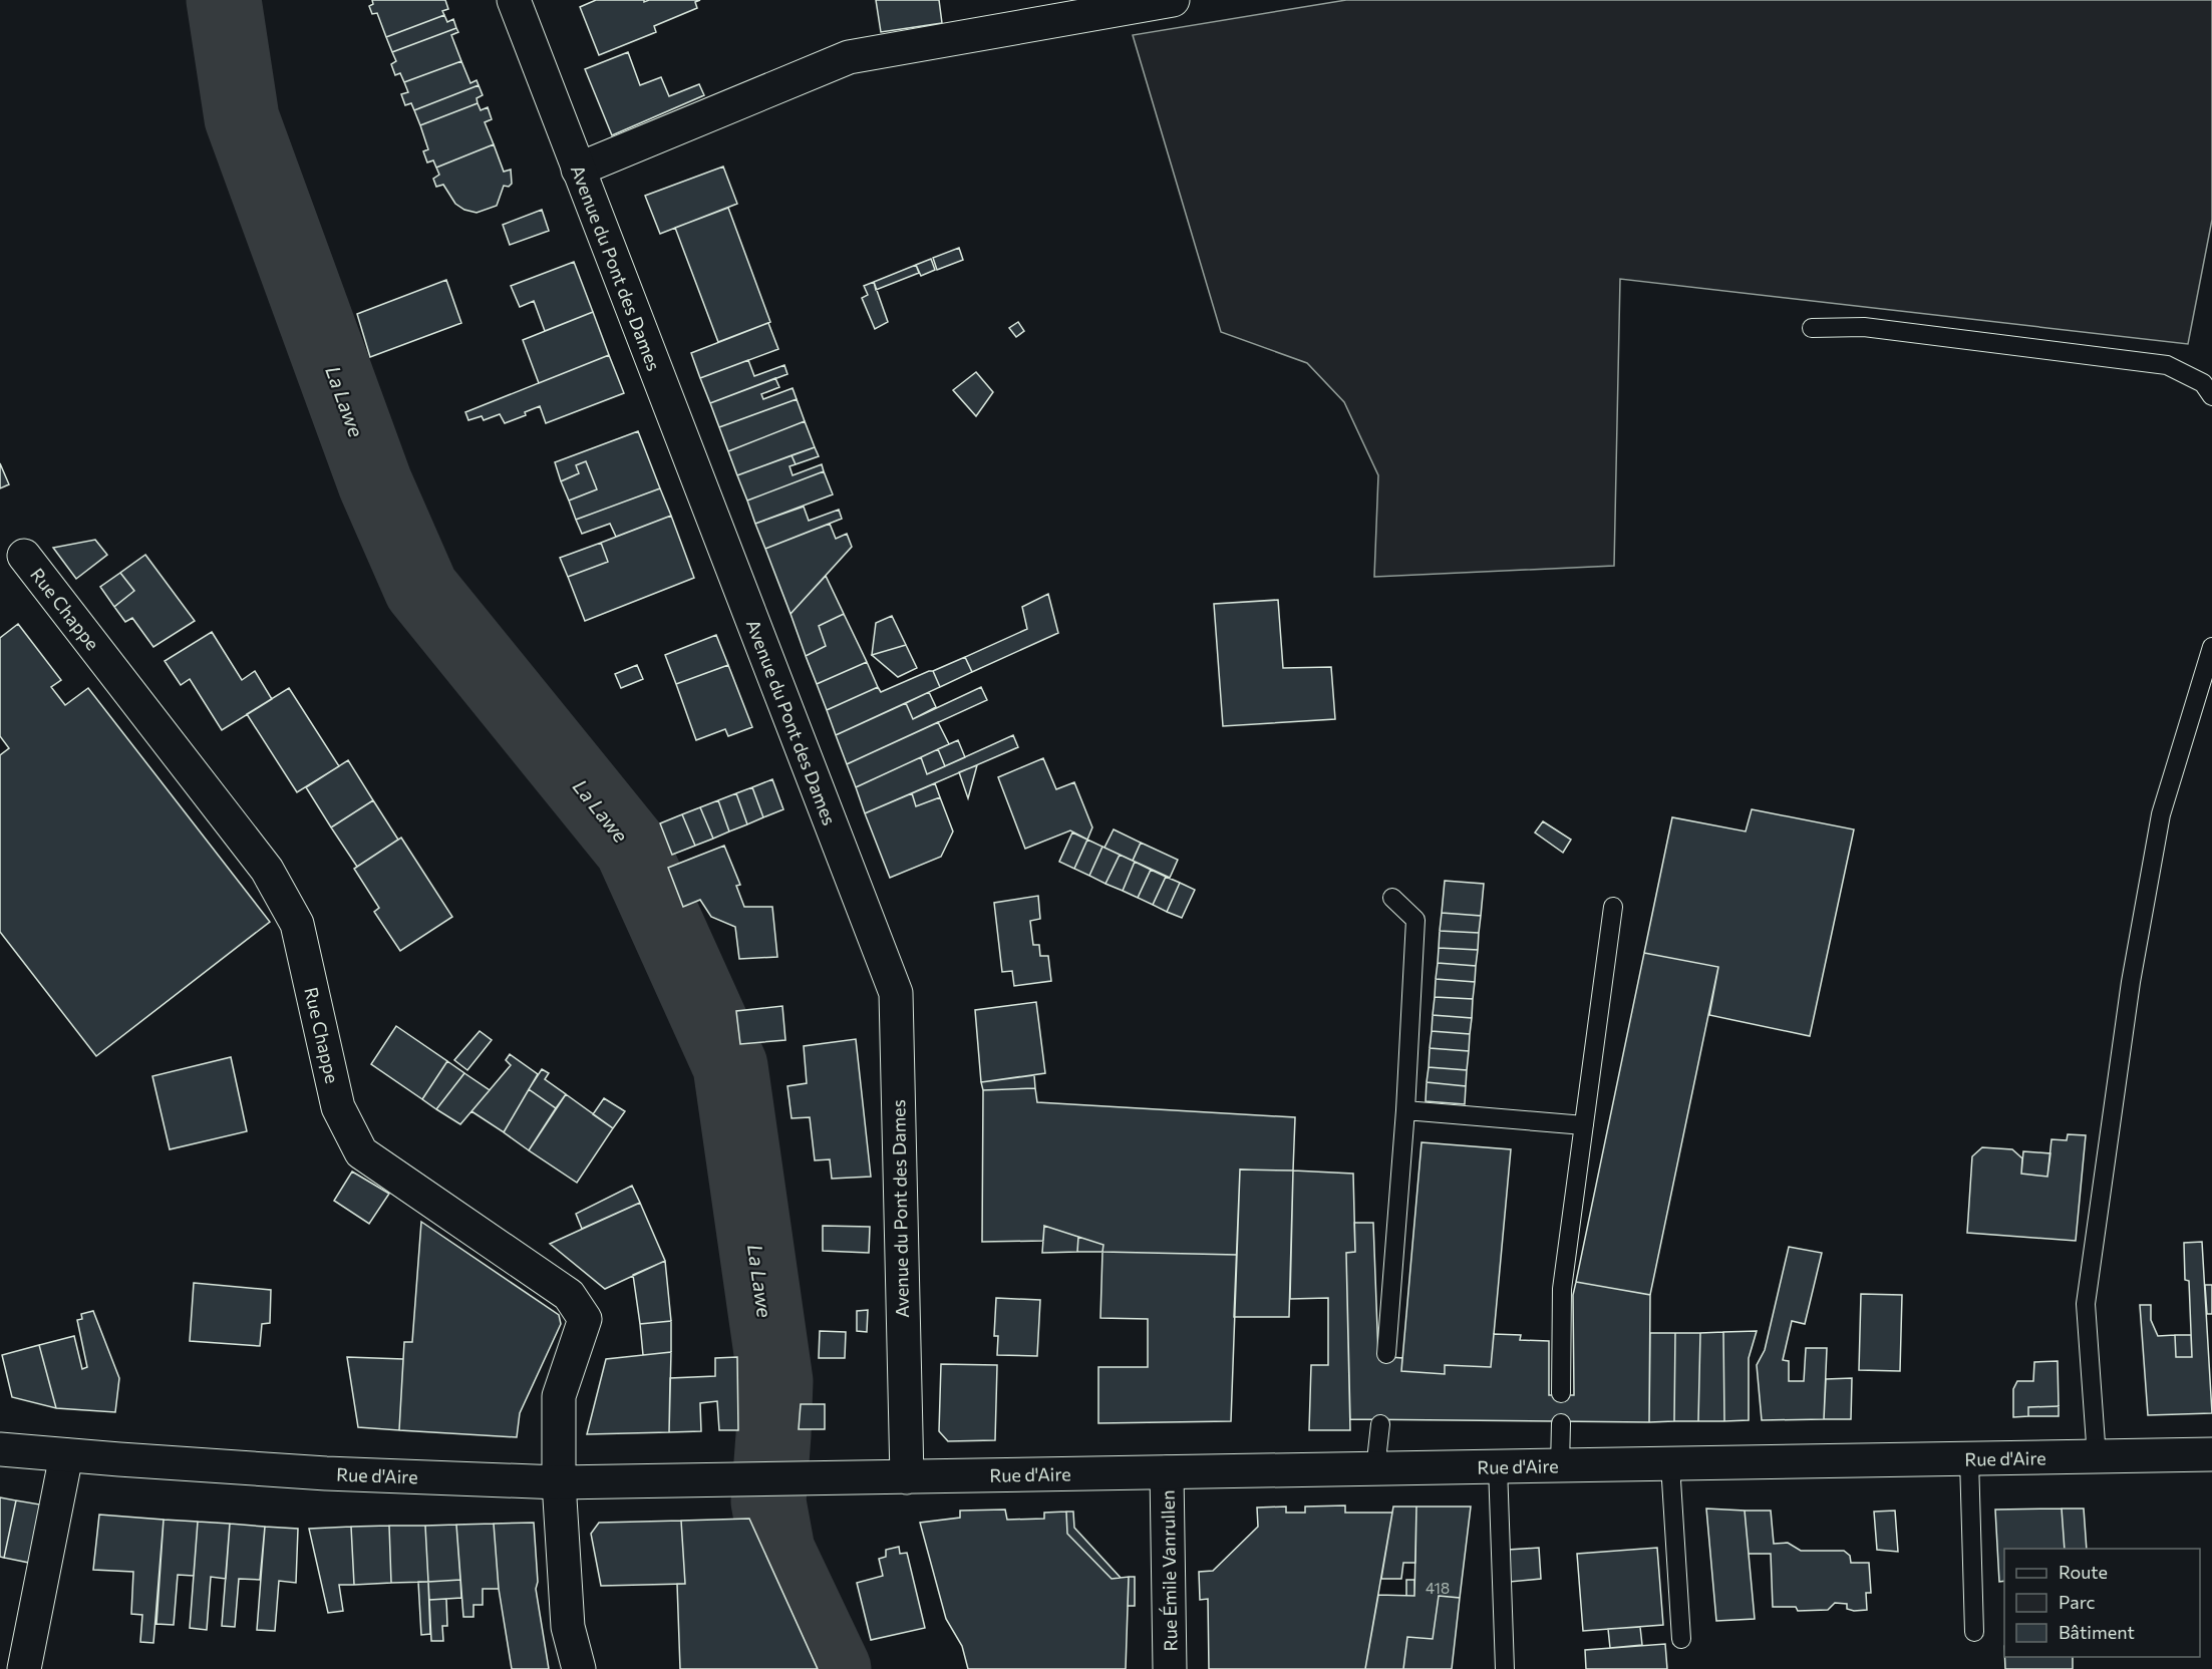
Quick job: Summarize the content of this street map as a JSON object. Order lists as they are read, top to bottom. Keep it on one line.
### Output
{"streets":{"street":["Avenue du Pont des Dames","Rue Chappe","Rue d'Aire","Rue Émile Vanrullen"]},"crossings":[["Avenue du Pont des Dames","Rue d'Aire"],["Rue Chappe","Rue d'Aire"],["Rue d'Aire","Rue Émile Vanrullen"]],"water":["La Lawe"],"house_numbers":["418"],"legend":["Route","Parc","Bâtiment"]}
